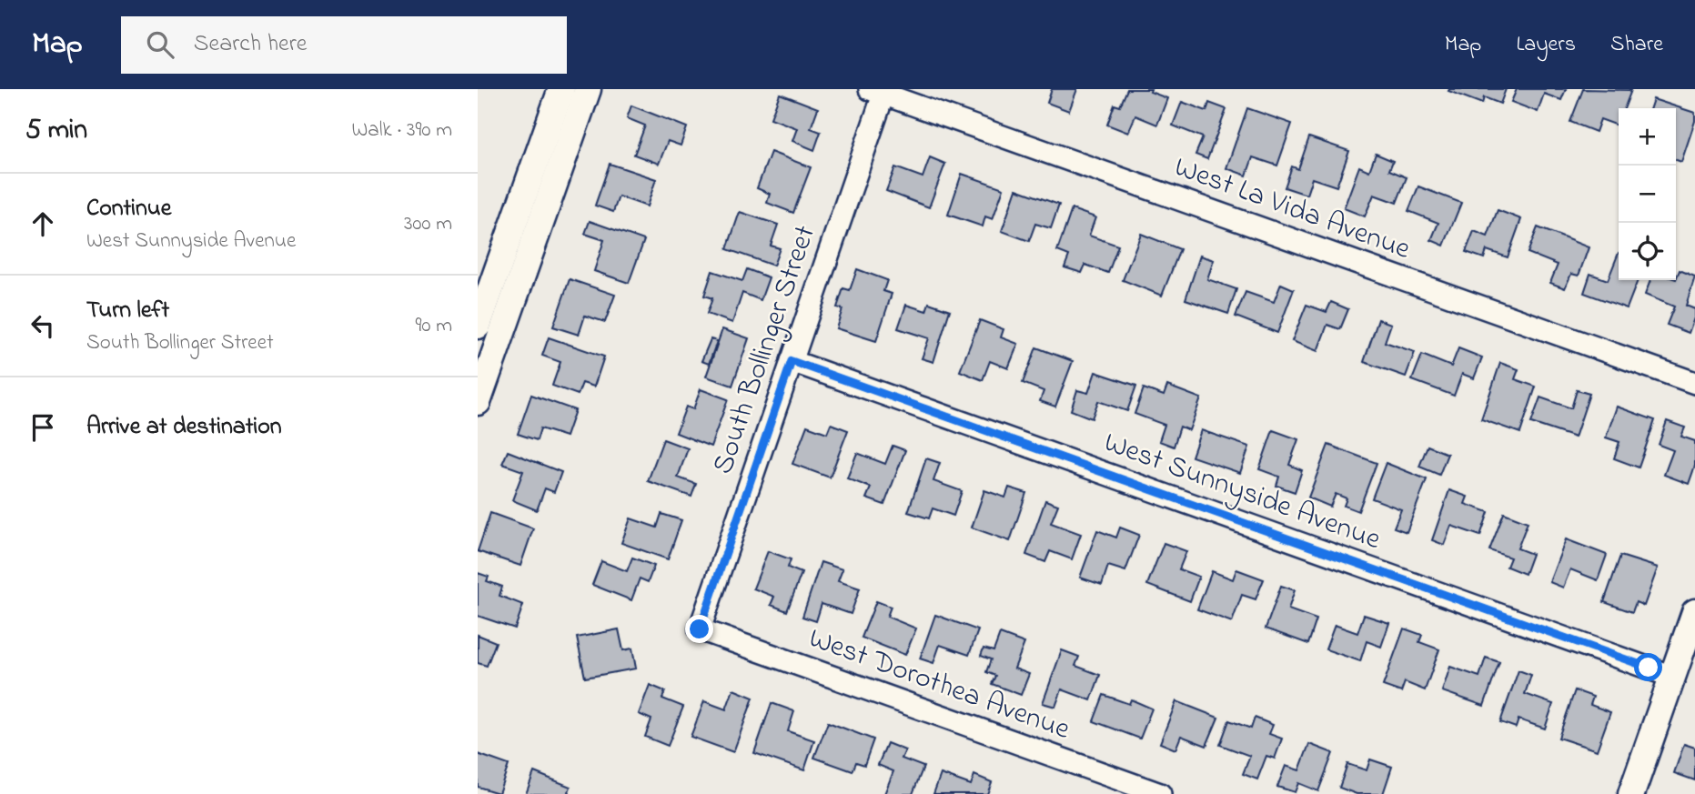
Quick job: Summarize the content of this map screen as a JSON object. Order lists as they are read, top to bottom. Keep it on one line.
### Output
{"streets":{"street":["West La Vida Avenue","South Bollinger Street","West Sunnyside Avenue","West Dorothea Avenue"]},"crossings":[["West La Vida Avenue","South Bollinger Street"],["South Bollinger Street","West Sunnyside Avenue"],["South Bollinger Street","West Dorothea Avenue"]],"page":{"header":"Map","search":"Search here","nav":["Map","Layers","Share"],"heading":["5 min","Walk · 390 m"],"map_buttons":["+","−"],"list":[["Continue","West Sunnyside Avenue","300 m"],["Turn left","South Bollinger Street","90 m"],"Arrive at destination"]}}
